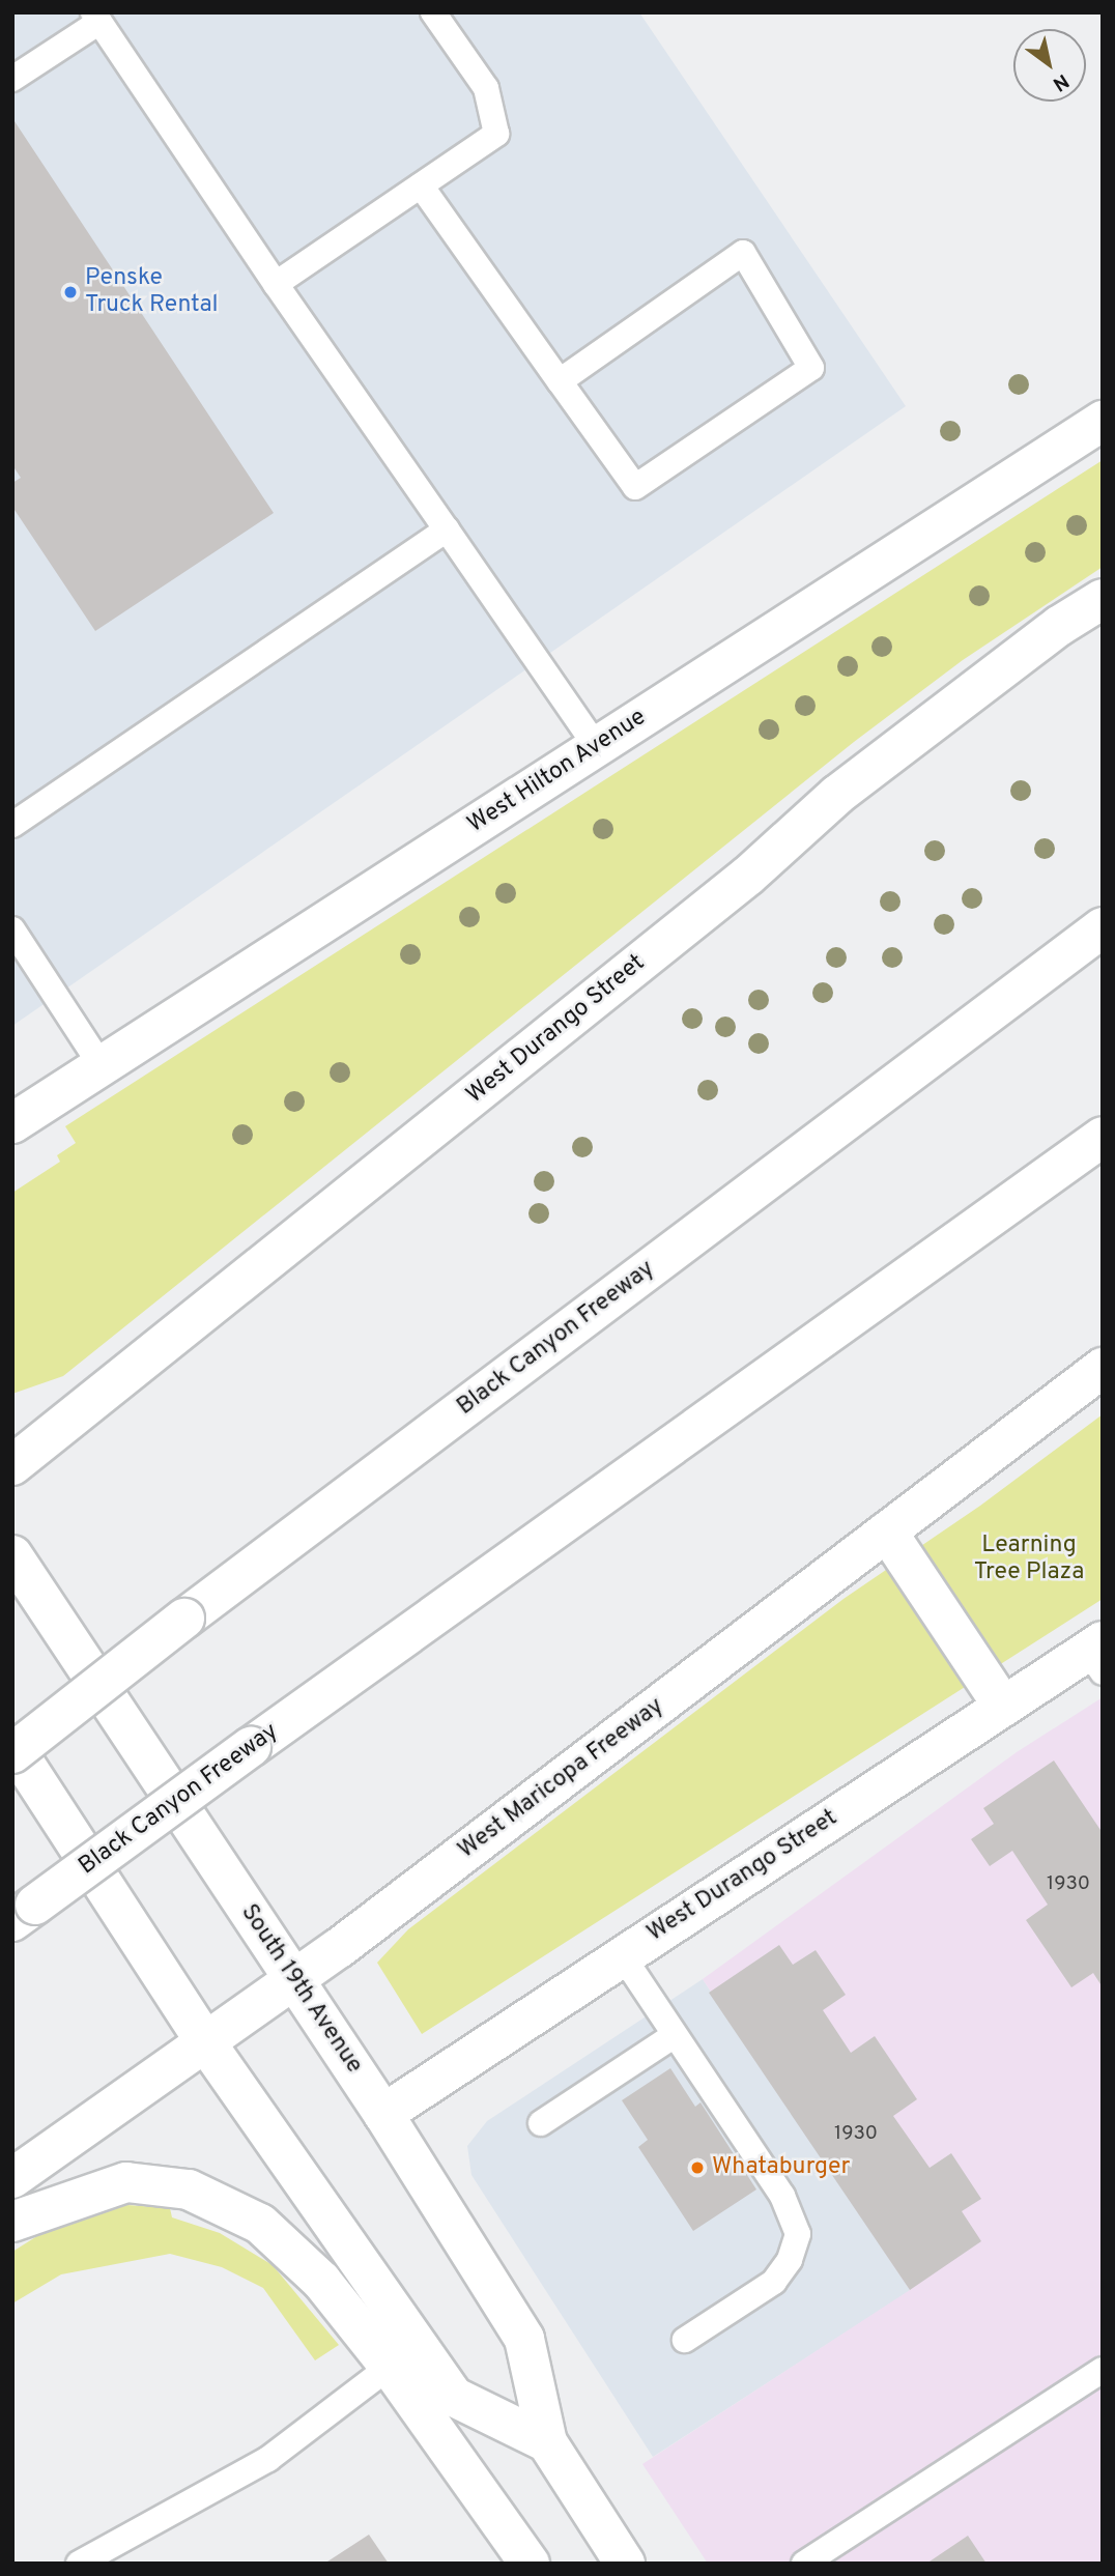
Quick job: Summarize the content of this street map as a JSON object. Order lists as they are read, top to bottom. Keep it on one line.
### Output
{"streets":{"main road":["West Hilton Avenue","West Durango Street","Black Canyon Freeway","West Maricopa Freeway","South 19th Avenue"]},"crossings":[["West Durango Street","South 19th Avenue"],["West Maricopa Freeway","South 19th Avenue"]],"parks":["Learning Tree Plaza"],"places":["Penske Truck Rental","Whataburger"],"house_numbers":["1930","1930"],"north":"bottom right"}
